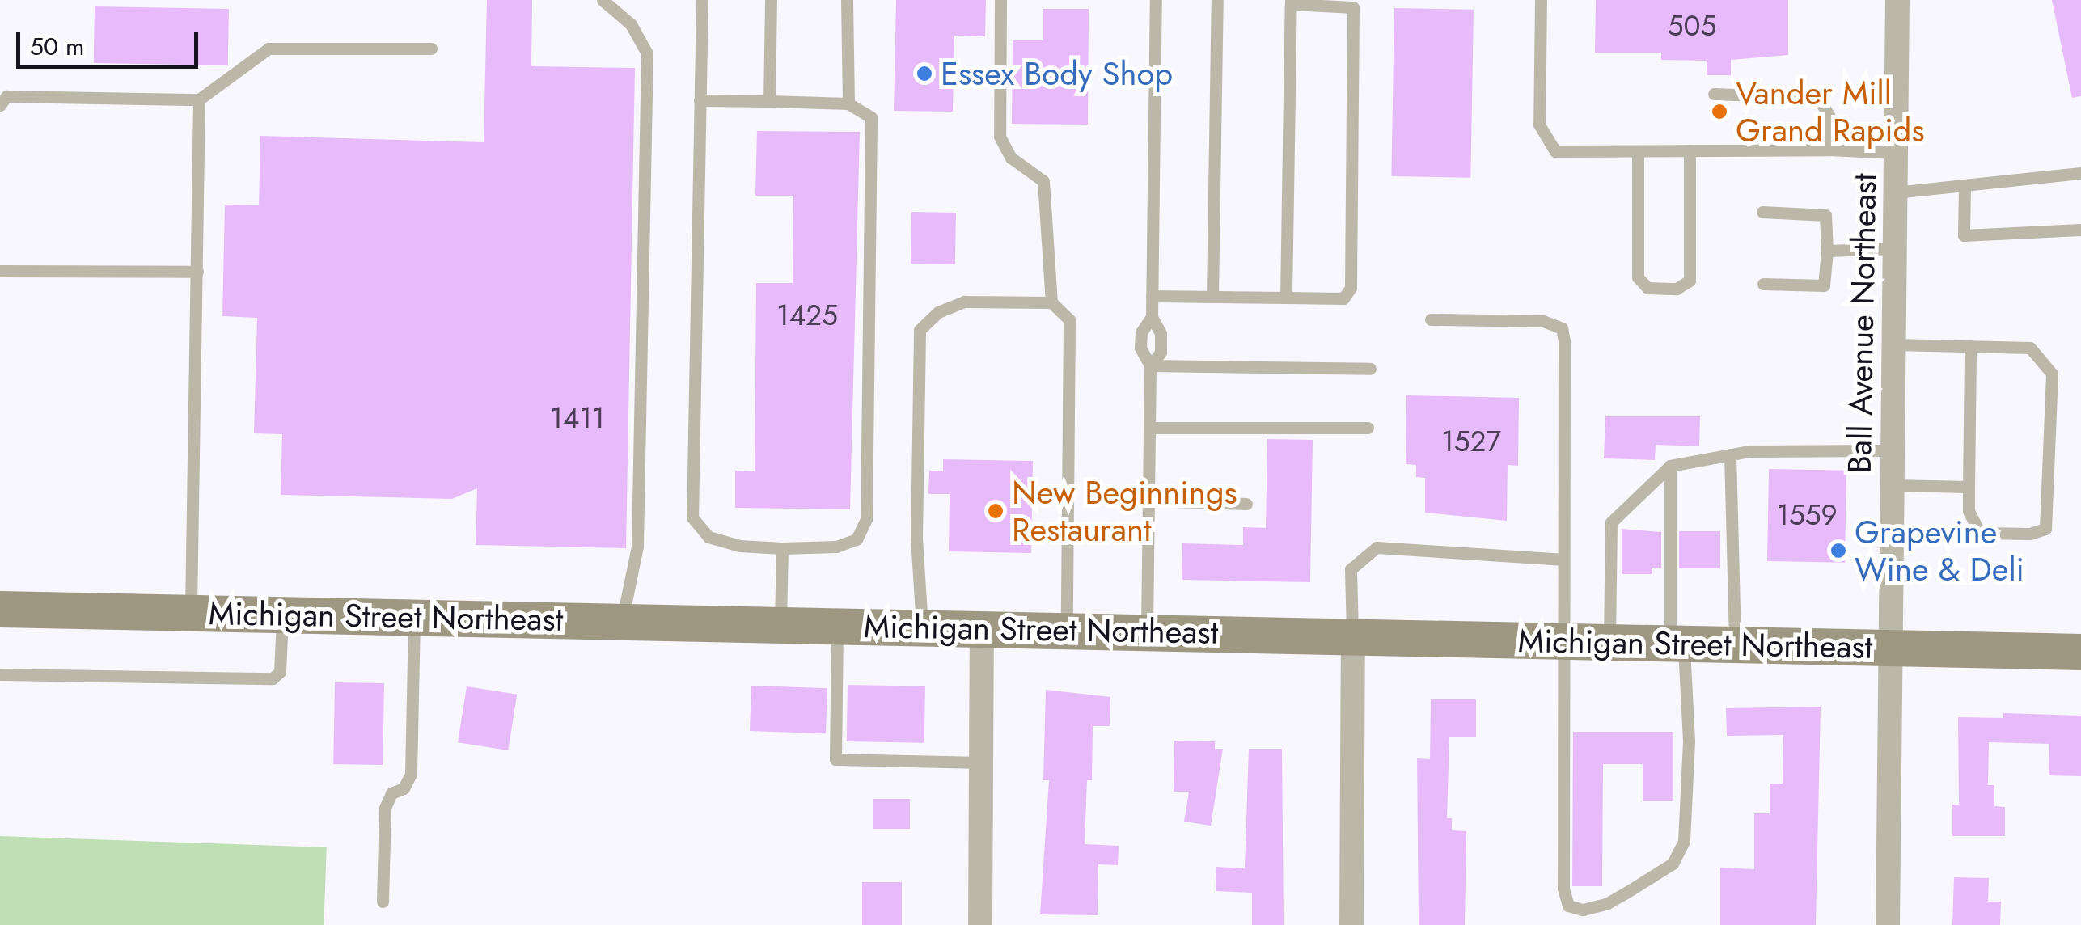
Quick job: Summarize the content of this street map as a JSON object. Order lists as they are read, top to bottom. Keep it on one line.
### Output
{"streets":{"main road":["Michigan Street Northeast"],"street":["Ball Avenue Northeast"]},"crossings":[["Ball Avenue Northeast","Michigan Street Northeast"]],"places":["Essex Body Shop","Vander Mill Grand Rapids","New Beginnings Restaurant","Grapevine Wine & Deli"],"house_numbers":["505","1425","1411","1527","1559"],"scale_bar":"50 m"}
